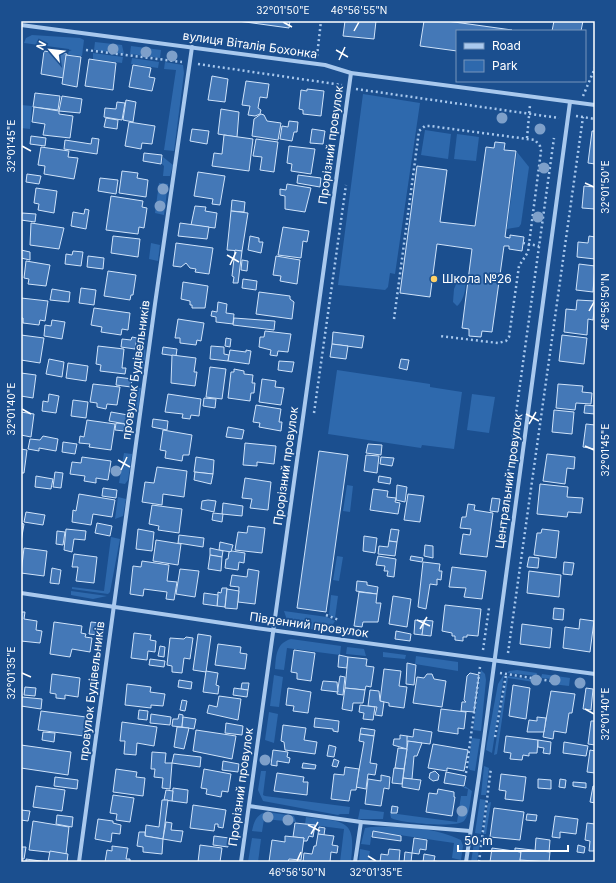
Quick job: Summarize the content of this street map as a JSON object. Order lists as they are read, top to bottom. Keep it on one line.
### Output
{"streets":{"street":["вулиця Віталія Бохонка","Прорізний провулок","провулок Будівельників","Центральний провулок","Південний провулок"]},"crossings":[["вулиця Віталія Бохонка","Прорізний провулок"],["вулиця Віталія Бохонка","провулок Будівельників"],["вулиця Віталія Бохонка","Центральний провулок"],["Прорізний провулок","Південний провулок"],["провулок Будівельників","Південний провулок"],["Центральний провулок","Південний провулок"]],"places":["Школа №26"],"legend":["Road","Park"],"scale_bar":"50 m","north":"top left","coordinates":["32°01'50\"E","46°56'55\"N","32°01'45\"E","46°56'50\"N","32°01'40\"E","32°01'35\"E"]}
